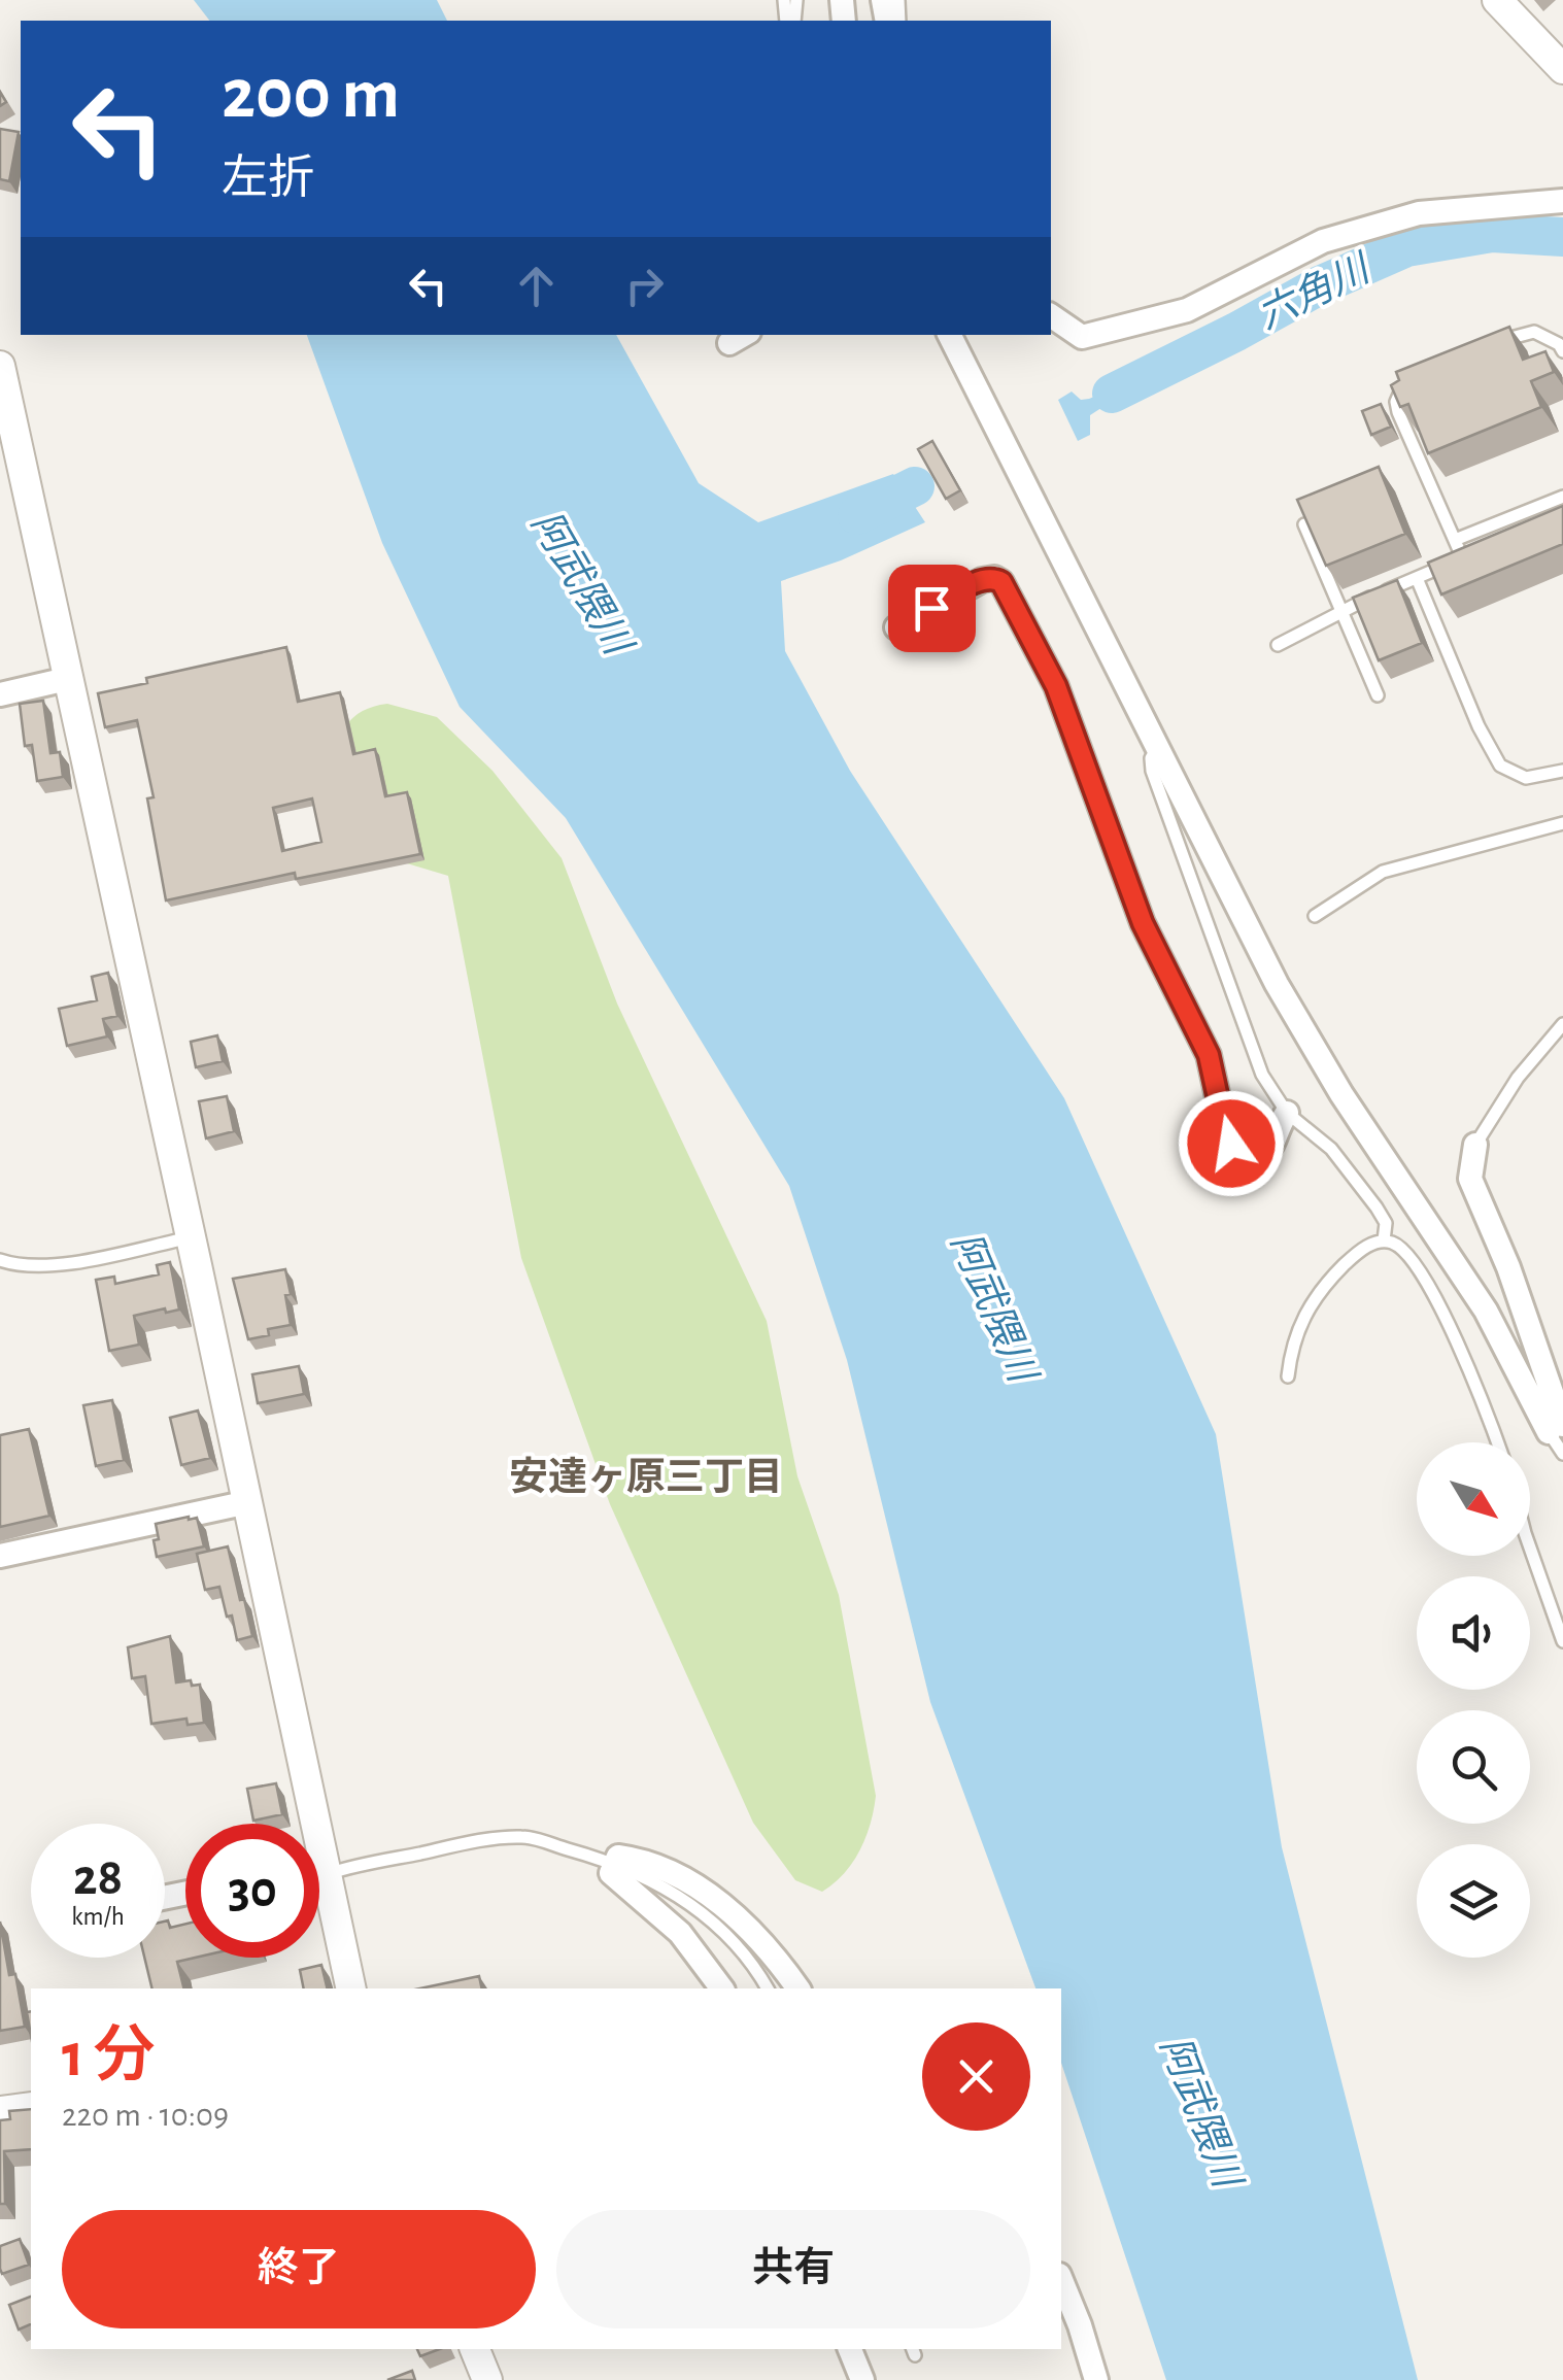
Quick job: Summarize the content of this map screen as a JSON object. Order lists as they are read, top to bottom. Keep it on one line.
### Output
{"districts":["安達ヶ原三丁目"],"water":["六角川","阿武隈川"],"north":"bottom right","page":{"turn":["200 m","左折"],"speed":"28 km/h","limit":"30","heading":["1 分","220 m · 10:09"],"buttons":["終了","共有"]}}
